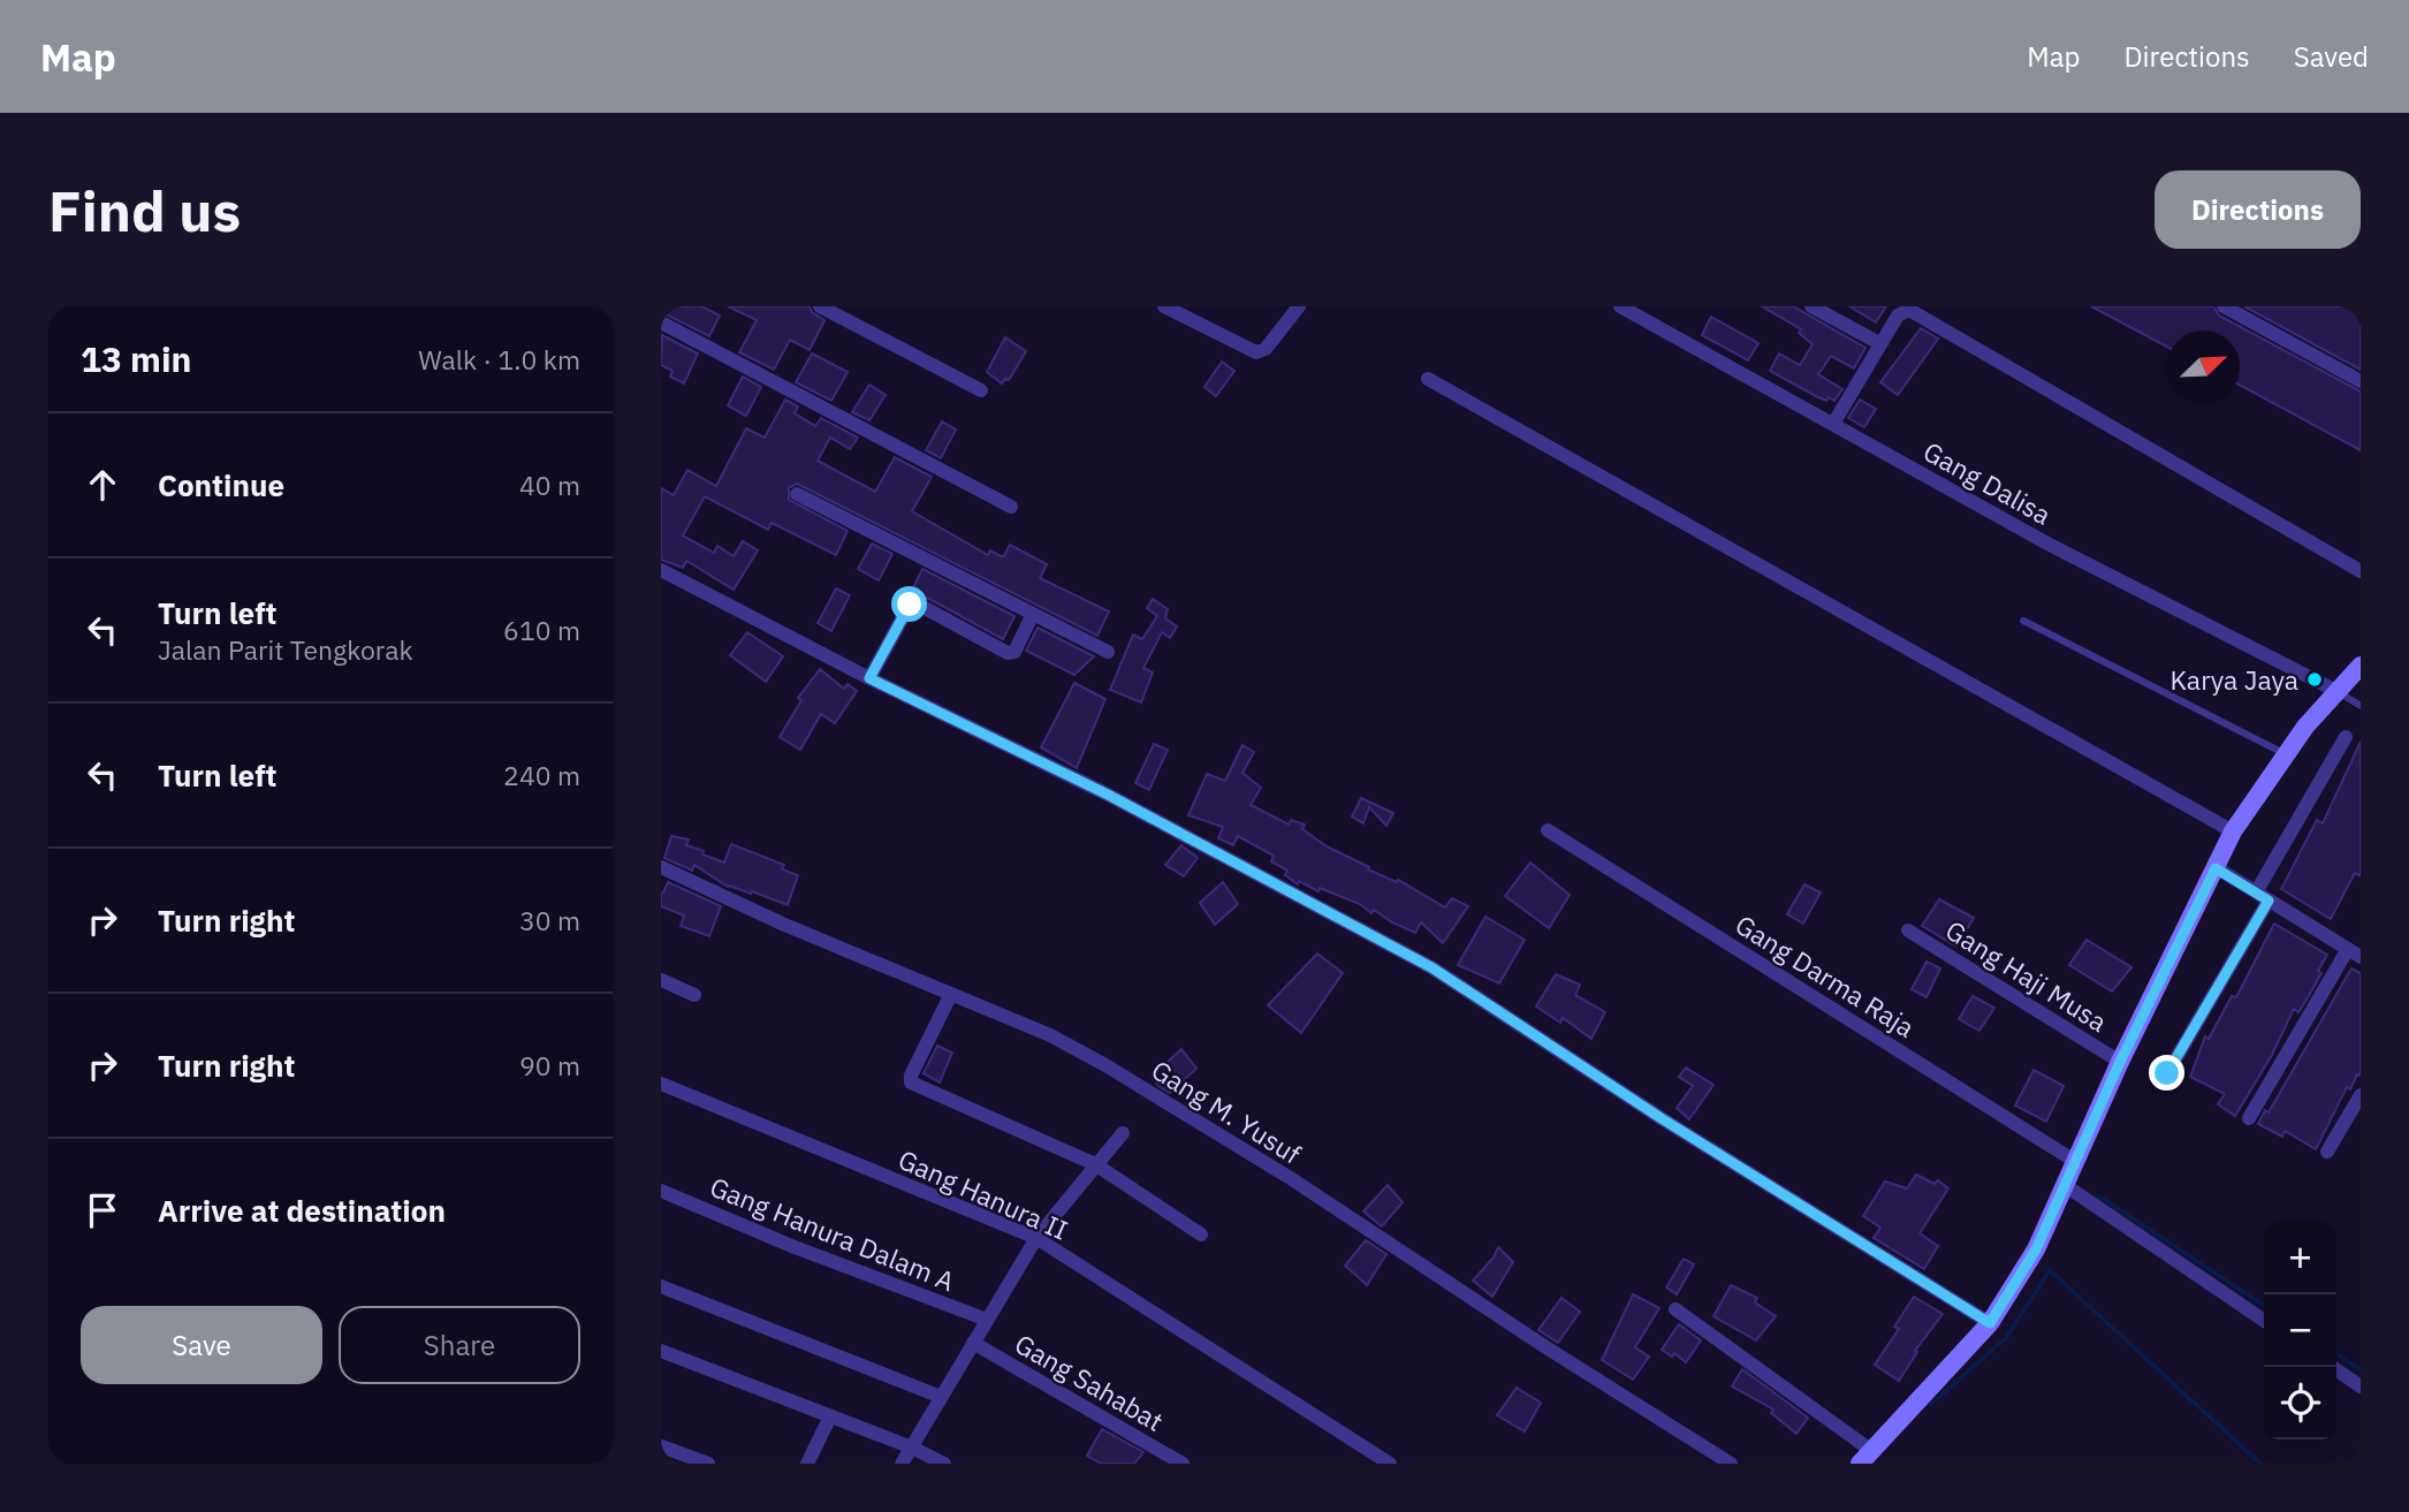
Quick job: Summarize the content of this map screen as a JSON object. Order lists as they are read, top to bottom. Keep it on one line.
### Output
{"streets":{"street":["Gang Dalisa","Gang Darma Raja","Gang Haji Musa","Gang M. Yusuf","Gang Hanura II","Gang Hanura Dalam A","Gang Sahabat"]},"places":["Karya Jaya"],"north":"top right","page":{"header":"Map","nav":["Map","Directions","Saved"],"buttons":["Directions",["Save","Share"]],"title":"Find us","heading":["13 min","Walk · 1.0 km"],"list":[["Continue","40 m"],["Turn left","Jalan Parit Tengkorak","610 m"],["Turn left","240 m"],["Turn right","30 m"],["Turn right","90 m"],"Arrive at destination"],"map_buttons":["+","−"]}}
